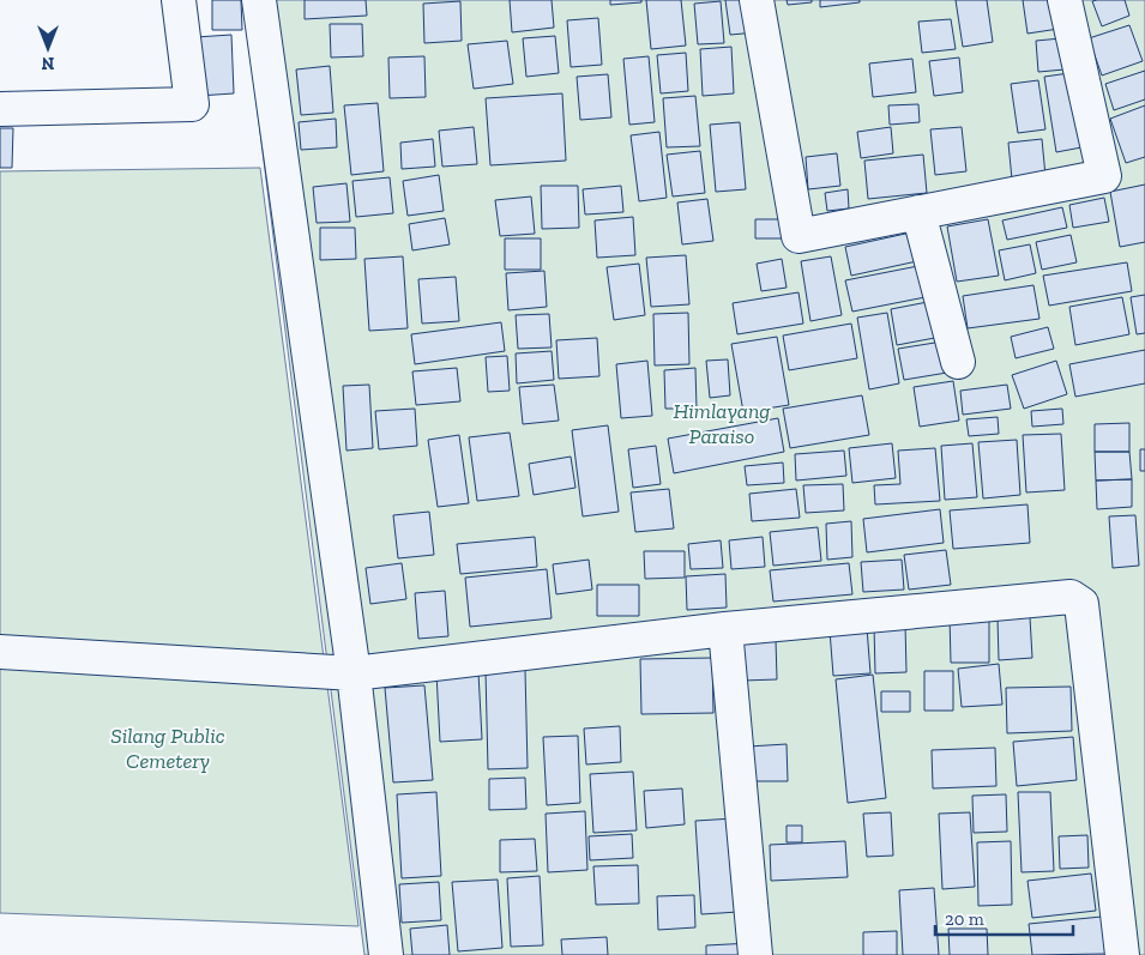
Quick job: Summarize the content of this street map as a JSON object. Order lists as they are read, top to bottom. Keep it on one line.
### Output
{"parks":["Himlayang Paraiso","Silang Public Cemetery"],"scale_bar":"20 m","north":"bottom"}
